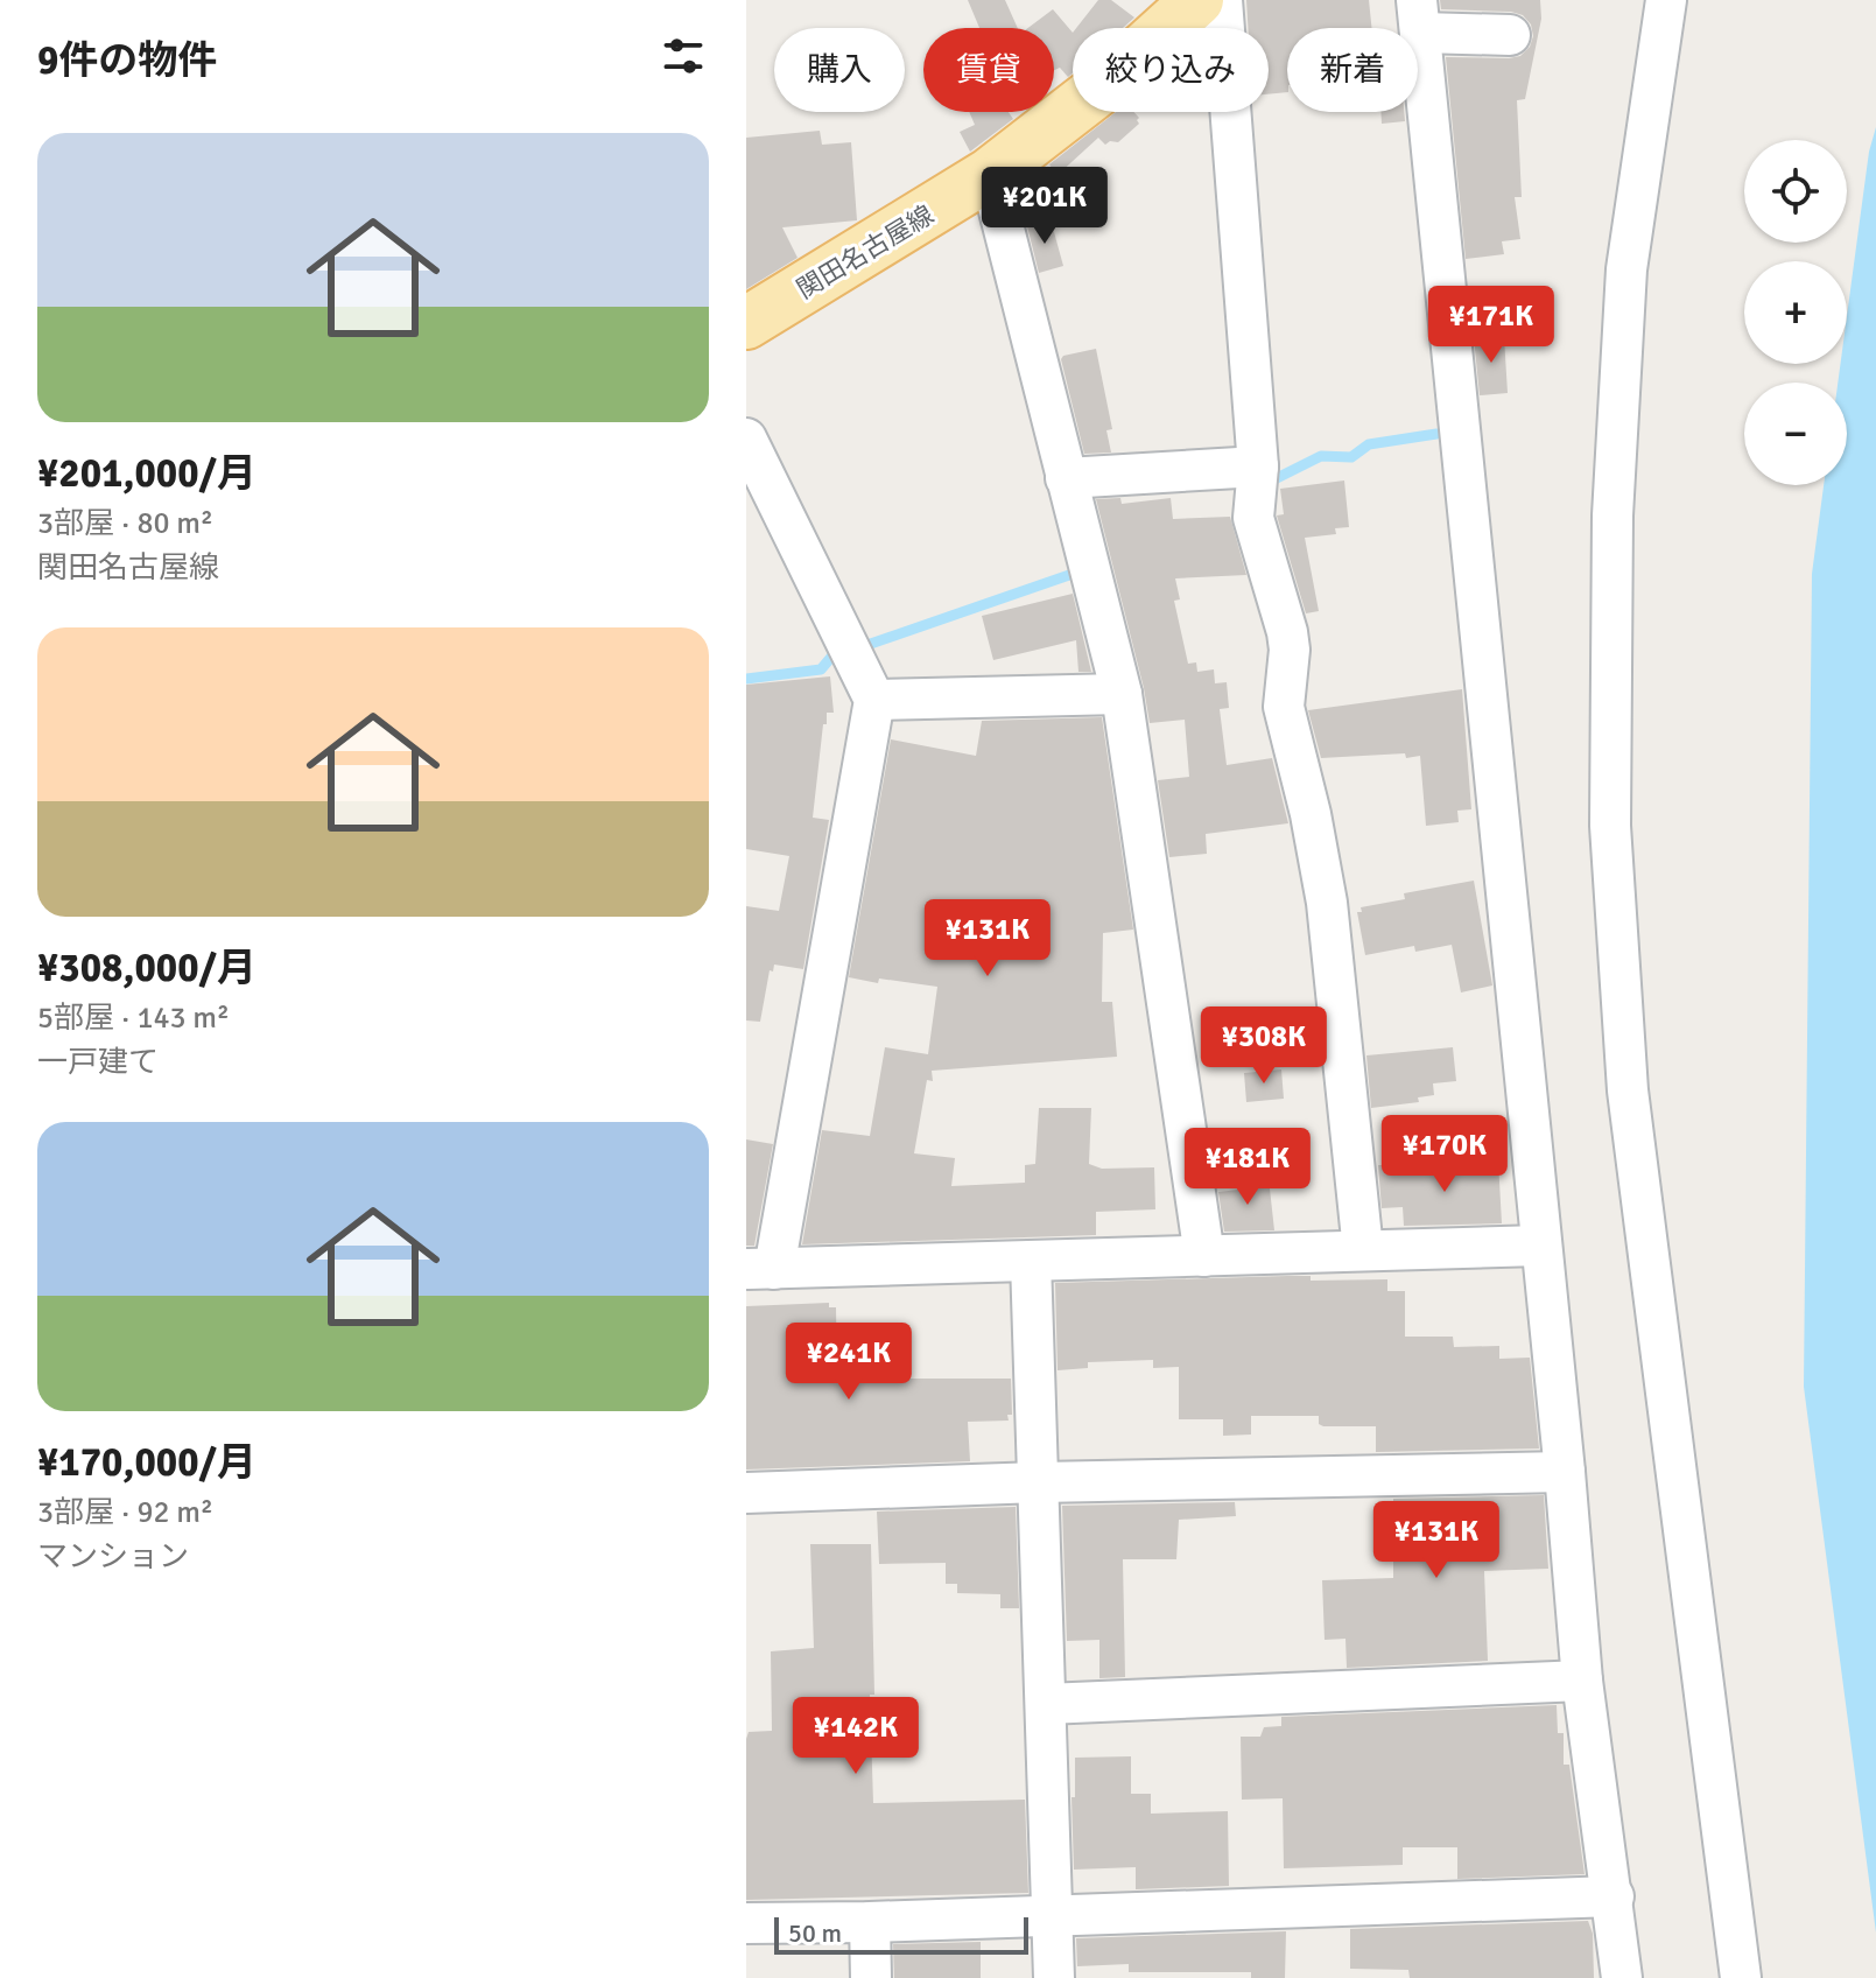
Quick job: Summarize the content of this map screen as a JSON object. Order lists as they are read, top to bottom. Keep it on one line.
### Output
{"streets":{"main road":["関田名古屋線"]},"scale_bar":"50 m","page":{"heading":"9件の物件","chip":["購入","賃貸","絞り込み","新着"],"list":[{"name":"¥201,000/月","note":"3部屋 · 80 m² · 関田名古屋線"},{"name":"¥308,000/月","note":"5部屋 · 143 m² · 一戸建て"},{"name":"¥170,000/月","note":"3部屋 · 92 m² · マンション"}],"map_buttons":["+","−"],"price":["¥201K","¥171K","¥131K","¥308K","¥170K","¥181K","¥241K","¥131K","¥142K"],"scale":"50 m"}}
